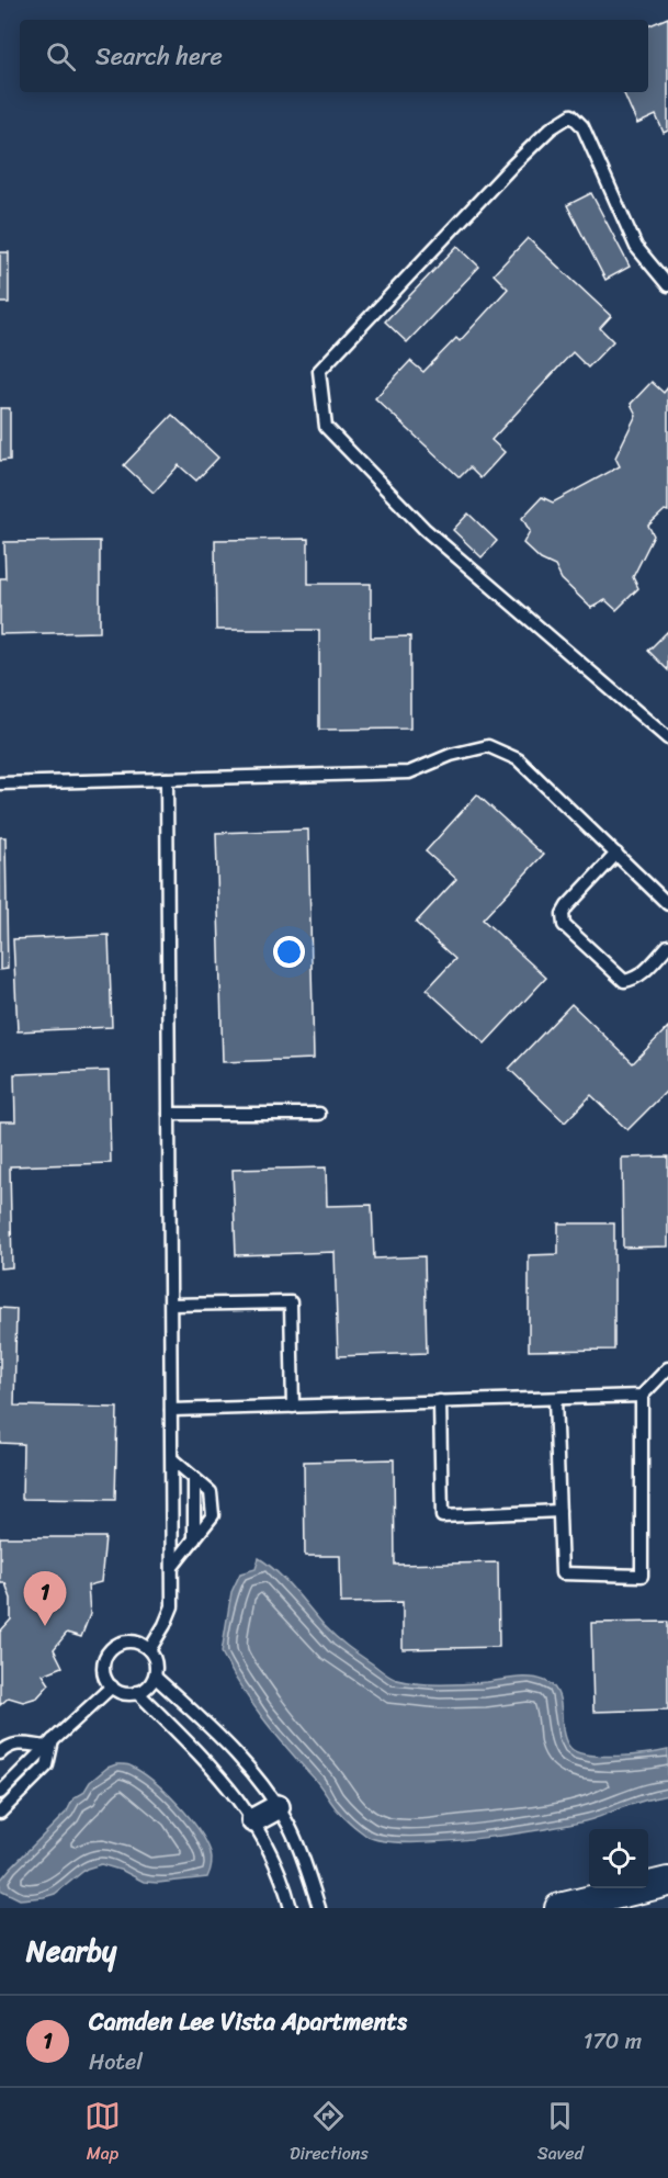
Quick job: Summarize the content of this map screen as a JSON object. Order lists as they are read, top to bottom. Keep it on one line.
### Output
{"page":{"search":"Search here","pins":"1","heading":"Nearby","list":[{"mark":"1","name":"Camden Lee Vista Apartments","note":"Hotel","value":"170 m"}],"nav":["Map","Directions","Saved"]}}
